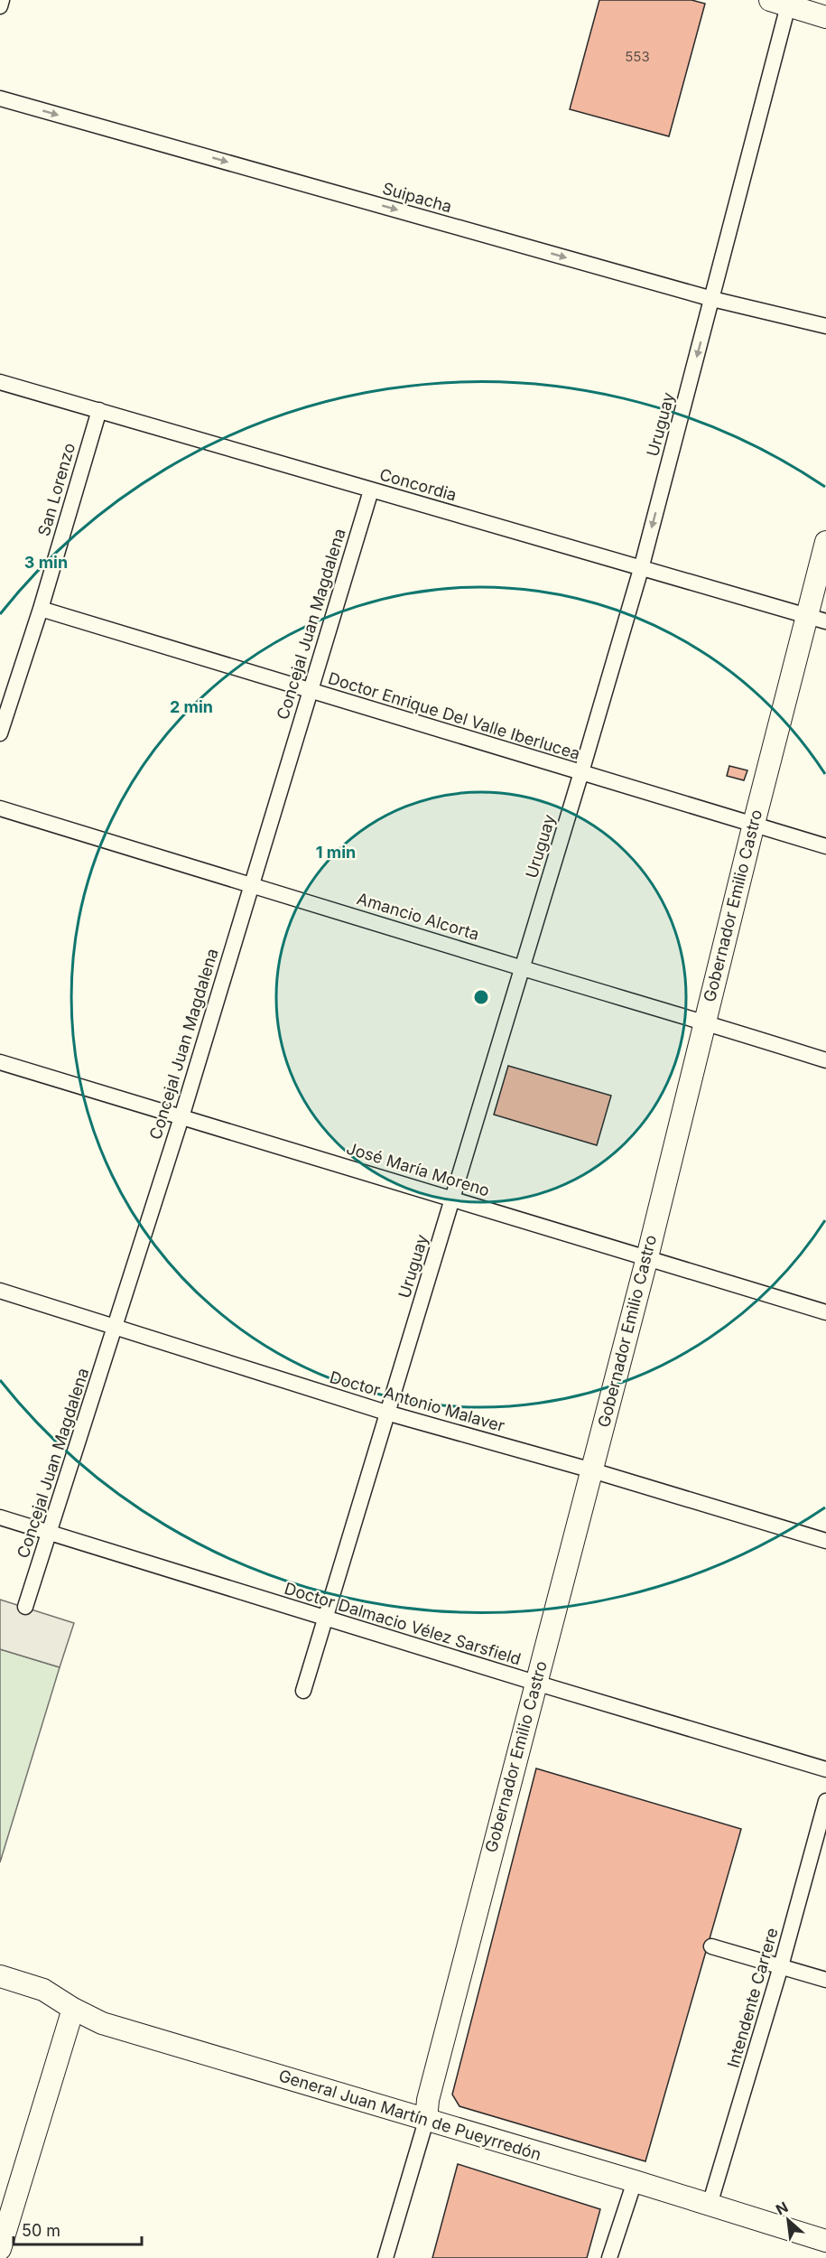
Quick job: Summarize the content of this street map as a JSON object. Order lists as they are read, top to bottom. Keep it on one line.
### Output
{"streets":{"street":["Suipacha","Uruguay","Concordia","San Lorenzo","Concejal Juan Magdalena","Doctor Enrique Del Valle Iberlucea","Gobernador Emilio Castro","Amancio Alcorta","José María Moreno","Doctor Antonio Malaver","Doctor Dalmacio Vélez Sarsfield","Intendente Carrere","General Juan Martín de Pueyrredón"]},"crossings":[["Suipacha","Uruguay"],["Uruguay","Concordia"],["Uruguay","Doctor Enrique Del Valle Iberlucea"],["Uruguay","Amancio Alcorta"],["Uruguay","José María Moreno"],["Uruguay","Doctor Antonio Malaver"],["Uruguay","Doctor Dalmacio Vélez Sarsfield"],["Concordia","San Lorenzo"],["Concordia","Concejal Juan Magdalena"],["Concordia","Gobernador Emilio Castro"],["San Lorenzo","Doctor Enrique Del Valle Iberlucea"],["Concejal Juan Magdalena","Doctor Enrique Del Valle Iberlucea"],["Concejal Juan Magdalena","Amancio Alcorta"],["Concejal Juan Magdalena","José María Moreno"],["Concejal Juan Magdalena","Doctor Antonio Malaver"],["Concejal Juan Magdalena","Doctor Dalmacio Vélez Sarsfield"],["Doctor Enrique Del Valle Iberlucea","Gobernador Emilio Castro"],["Gobernador Emilio Castro","Amancio Alcorta"],["Gobernador Emilio Castro","José María Moreno"],["Gobernador Emilio Castro","Doctor Antonio Malaver"],["Gobernador Emilio Castro","Doctor Dalmacio Vélez Sarsfield"],["Gobernador Emilio Castro","General Juan Martín de Pueyrredón"],["Intendente Carrere","General Juan Martín de Pueyrredón"]],"one_way":["Suipacha"],"house_numbers":["553"],"scale_bar":"50 m","north":"top left","rings":["3 min","2 min","1 min"]}
